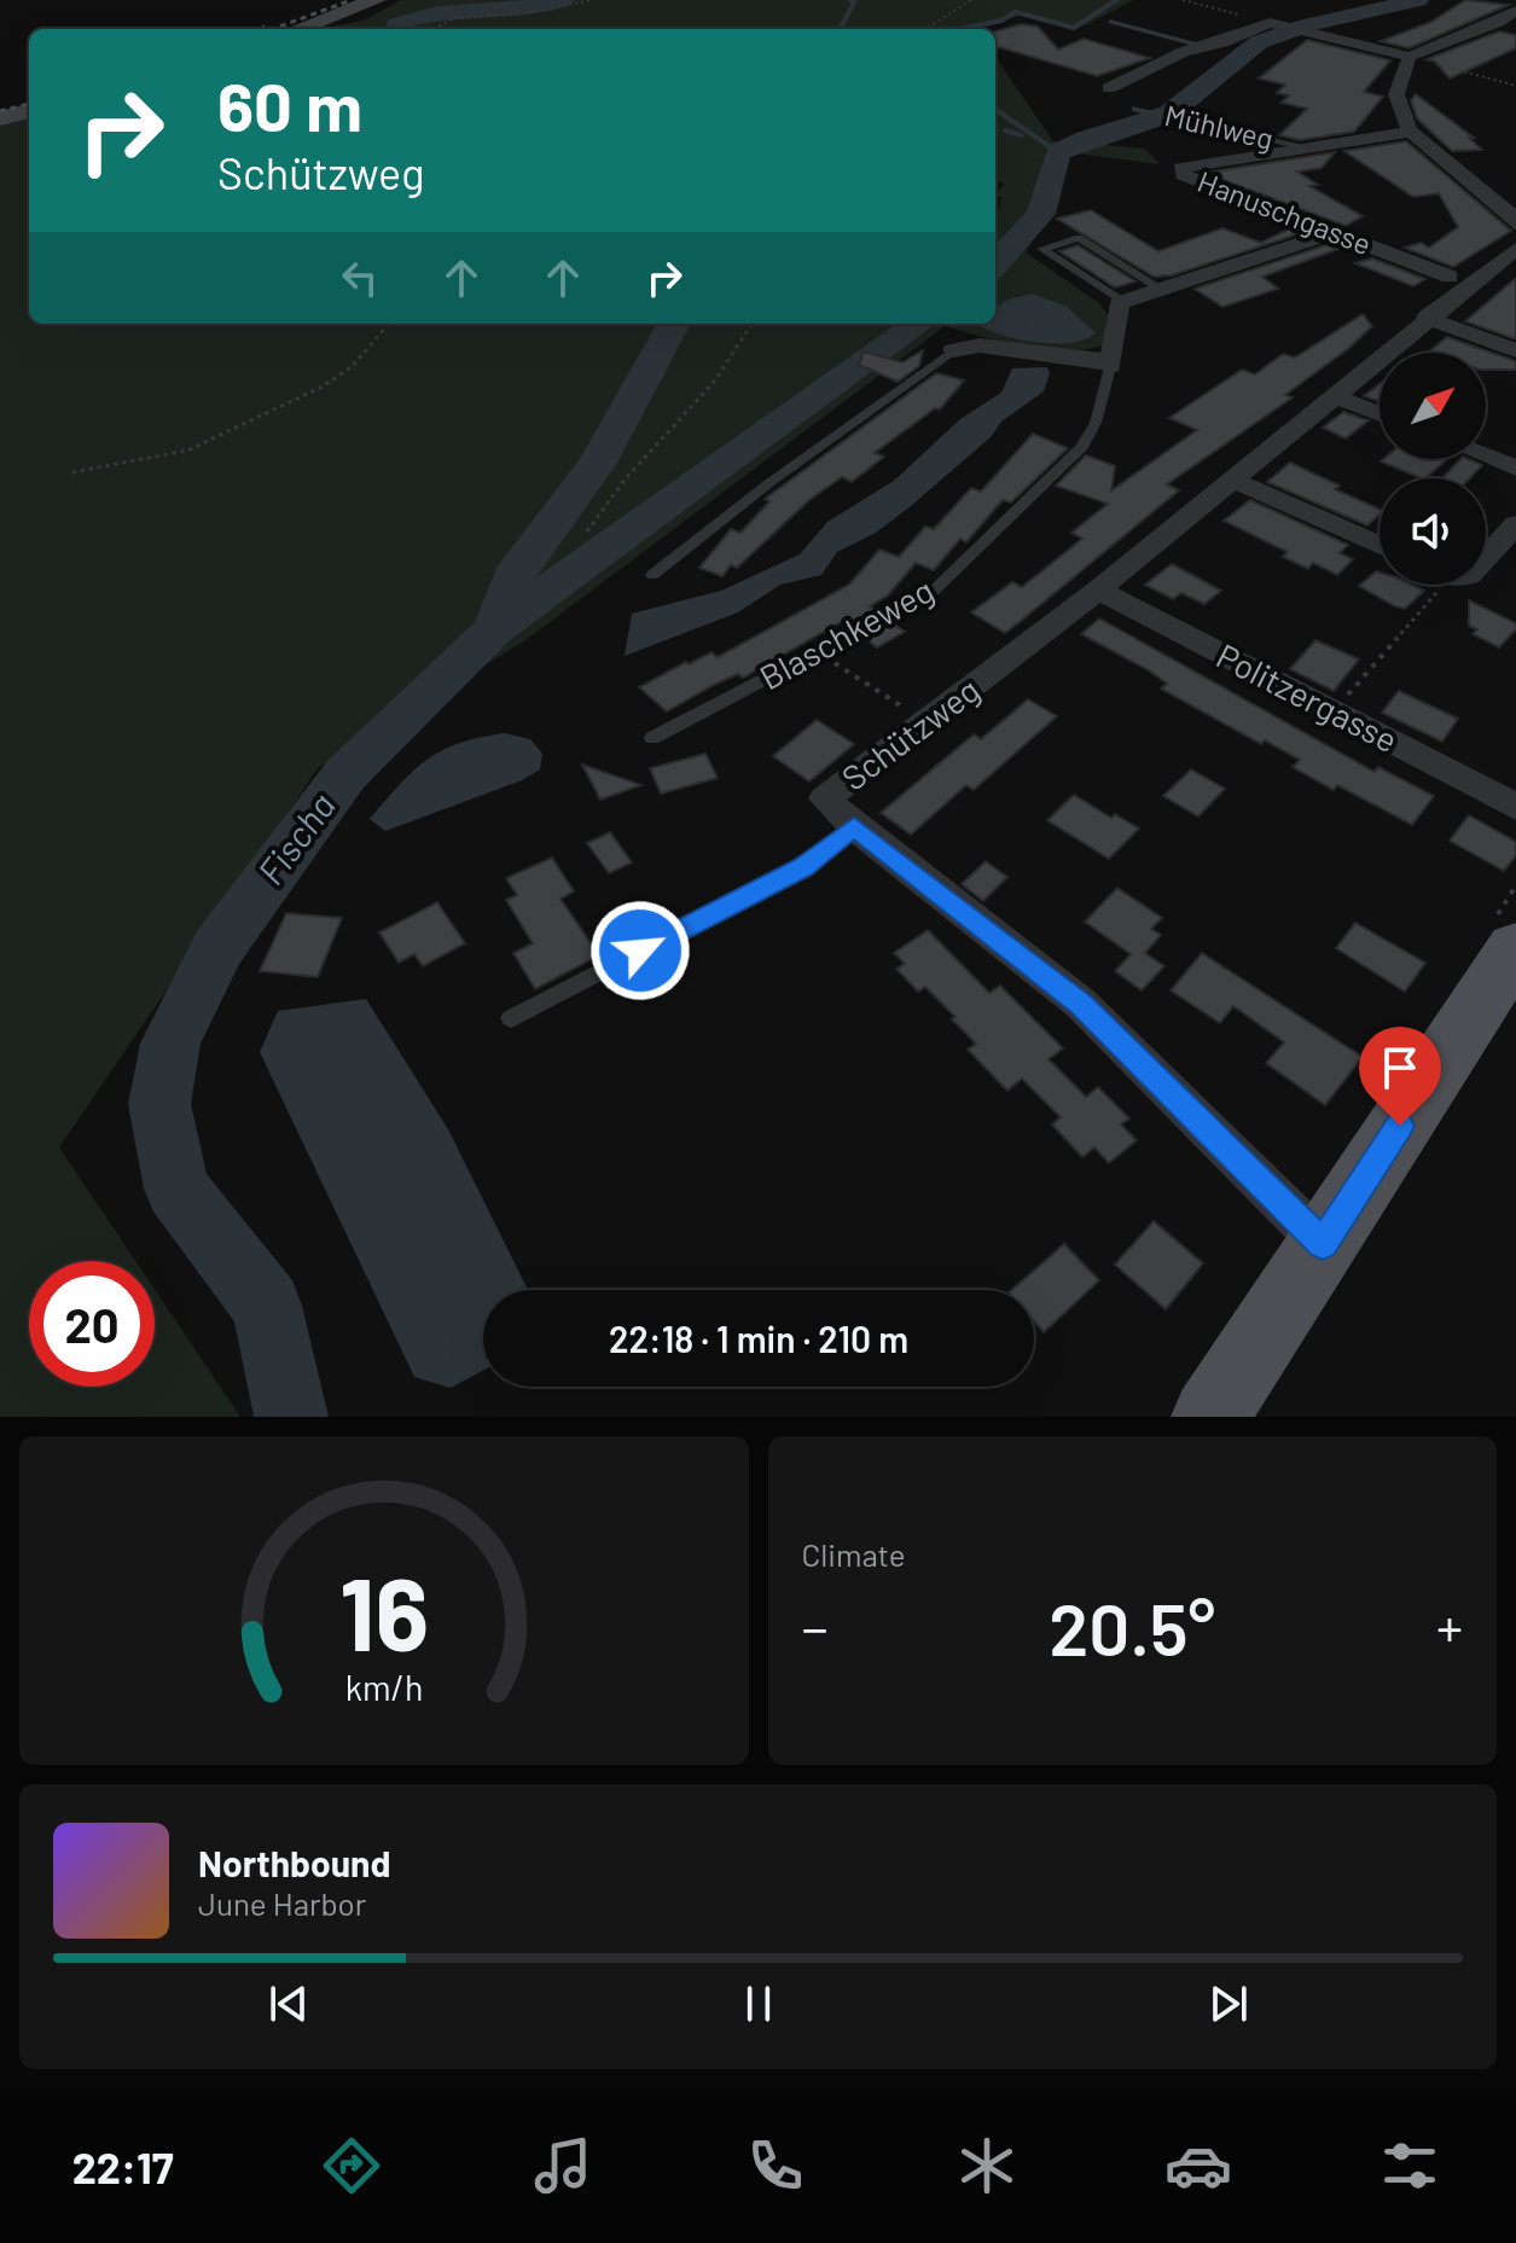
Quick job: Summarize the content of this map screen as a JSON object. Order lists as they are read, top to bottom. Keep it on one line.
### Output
{"streets":{"street":["Hanuschgasse","Blaschkeweg","Politzergasse","Schützweg"],"lane":["Mühlweg"]},"crossings":[["Mühlweg","Hanuschgasse"],["Politzergasse","Schützweg"]],"water":["Fischa"],"north":"top right","page":{"turn":["60 m","Schützweg"],"limit":"20","trip":"22:18 · 1 min · 210 m","tile":"Climate","heat":["−","20.5°","+"],"song":["Northbound","June Harbor"],"tabs":"22:17","gauge":["16","km/h"]}}
